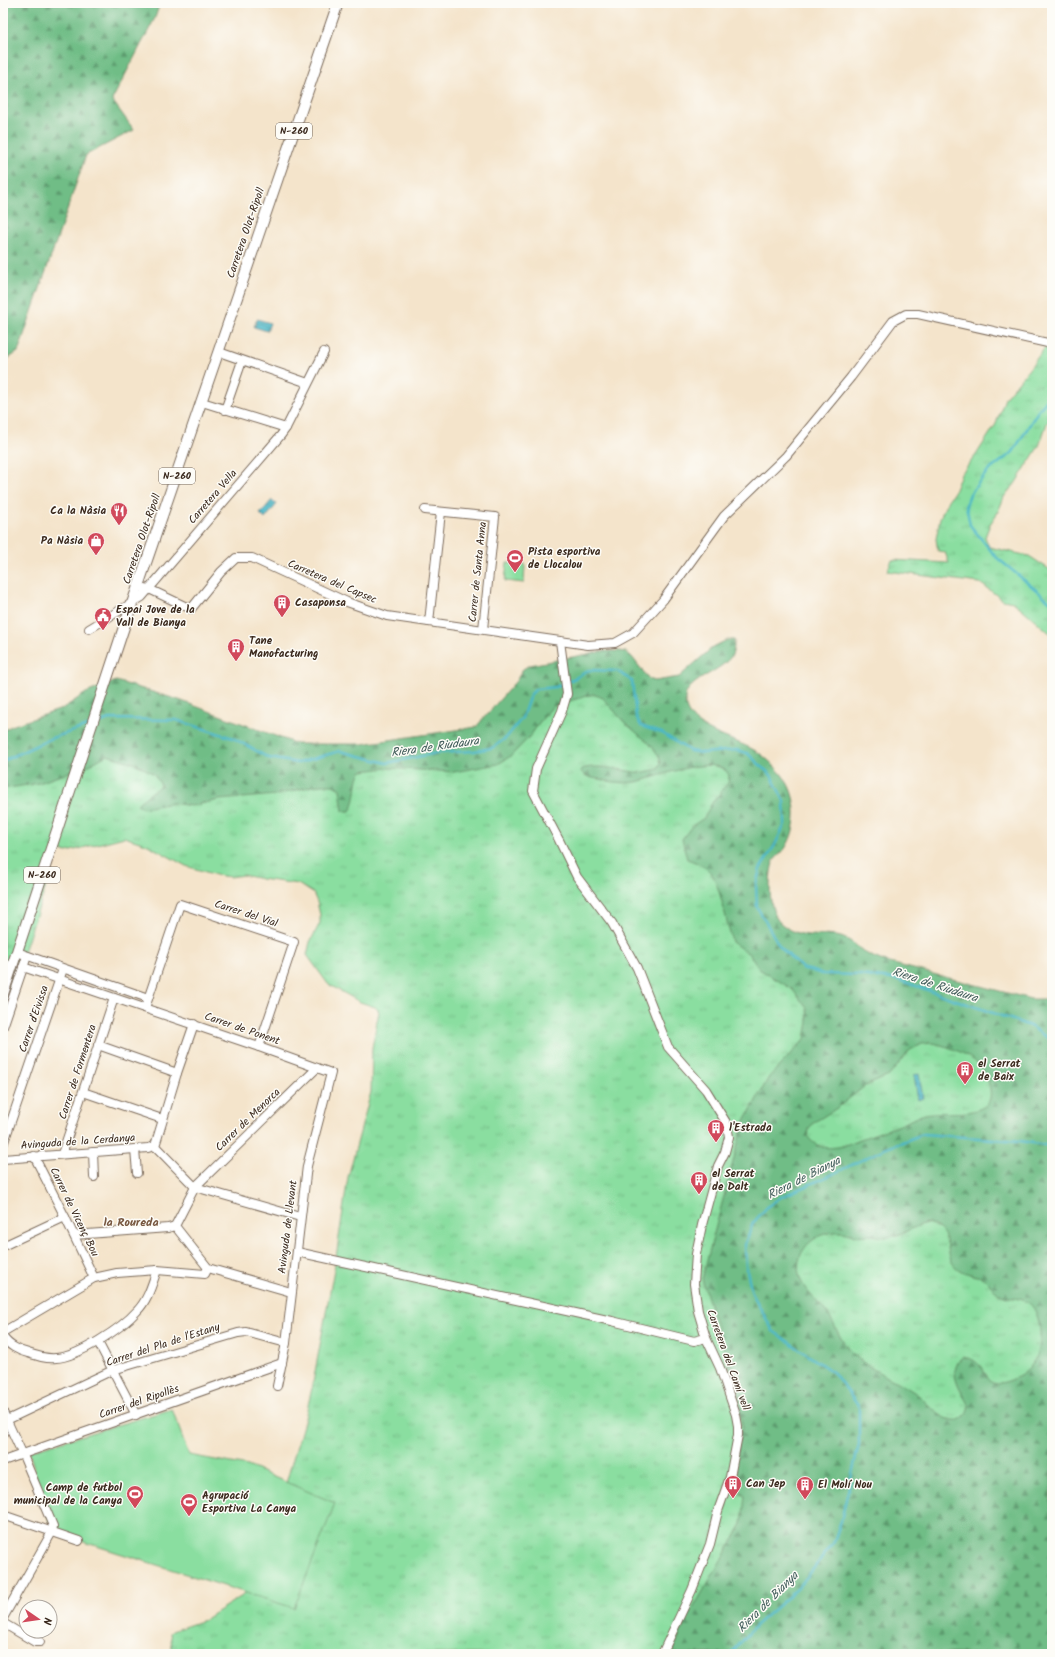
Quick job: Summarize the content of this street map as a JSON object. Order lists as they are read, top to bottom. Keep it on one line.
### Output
{"streets":{"main road":["N-260","Carretera Olot-Ripoll"],"street":["Carretera Vella","Carrer de Santa Anna","Carretera del Capsec","Carrer del Vial","Carrer d'Eivissa","Carrer de Ponent","Carrer de Formentera","Carrer de Menorca","Avinguda de la Cerdanya","Carrer de Vicenç Bou","Avinguda de Llevant","Carrer del Pla de l'Estany","Carretera del Camí vell","Carrer del Ripollès"]},"crossings":[["Carretera Olot-Ripoll","Carretera Vella"],["Carretera Olot-Ripoll","Carretera del Capsec"],["Carretera Vella","Carretera del Capsec"],["Carrer de Santa Anna","Carretera del Capsec"],["Carretera del Capsec","Carretera del Camí vell"],["Carrer del Vial","Carrer de Ponent"],["Carrer d'Eivissa","Carrer de Ponent"],["Carrer de Ponent","Carrer de Formentera"],["Carrer de Ponent","Carrer de Menorca"],["Carrer de Ponent","Avinguda de Llevant"],["Carrer de Formentera","Avinguda de la Cerdanya"],["Avinguda de la Cerdanya","Carrer de Vicenç Bou"],["Avinguda de Llevant","Carrer del Pla de l'Estany"],["Avinguda de Llevant","Carrer del Ripollès"]],"districts":["la Roureda"],"water":["Riera de Riudaura","Riera de Bianya"],"places":{"restaurant":["Ca la Nàsia"],"shop":["Pa Nàsia"],"sports":["Pista esportiva de Llocalou","Camp de futbol municipal de la Canya","Agrupació Esportiva La Canya"],"building":["Casaponsa","Tane Manofacturing","el Serrat de Baix","l'Estrada","el Serrat de Dalt","Can Jep","El Molí Nou"],"public building":["Espai Jove de la Vall de Bianya"]},"north":"right"}
